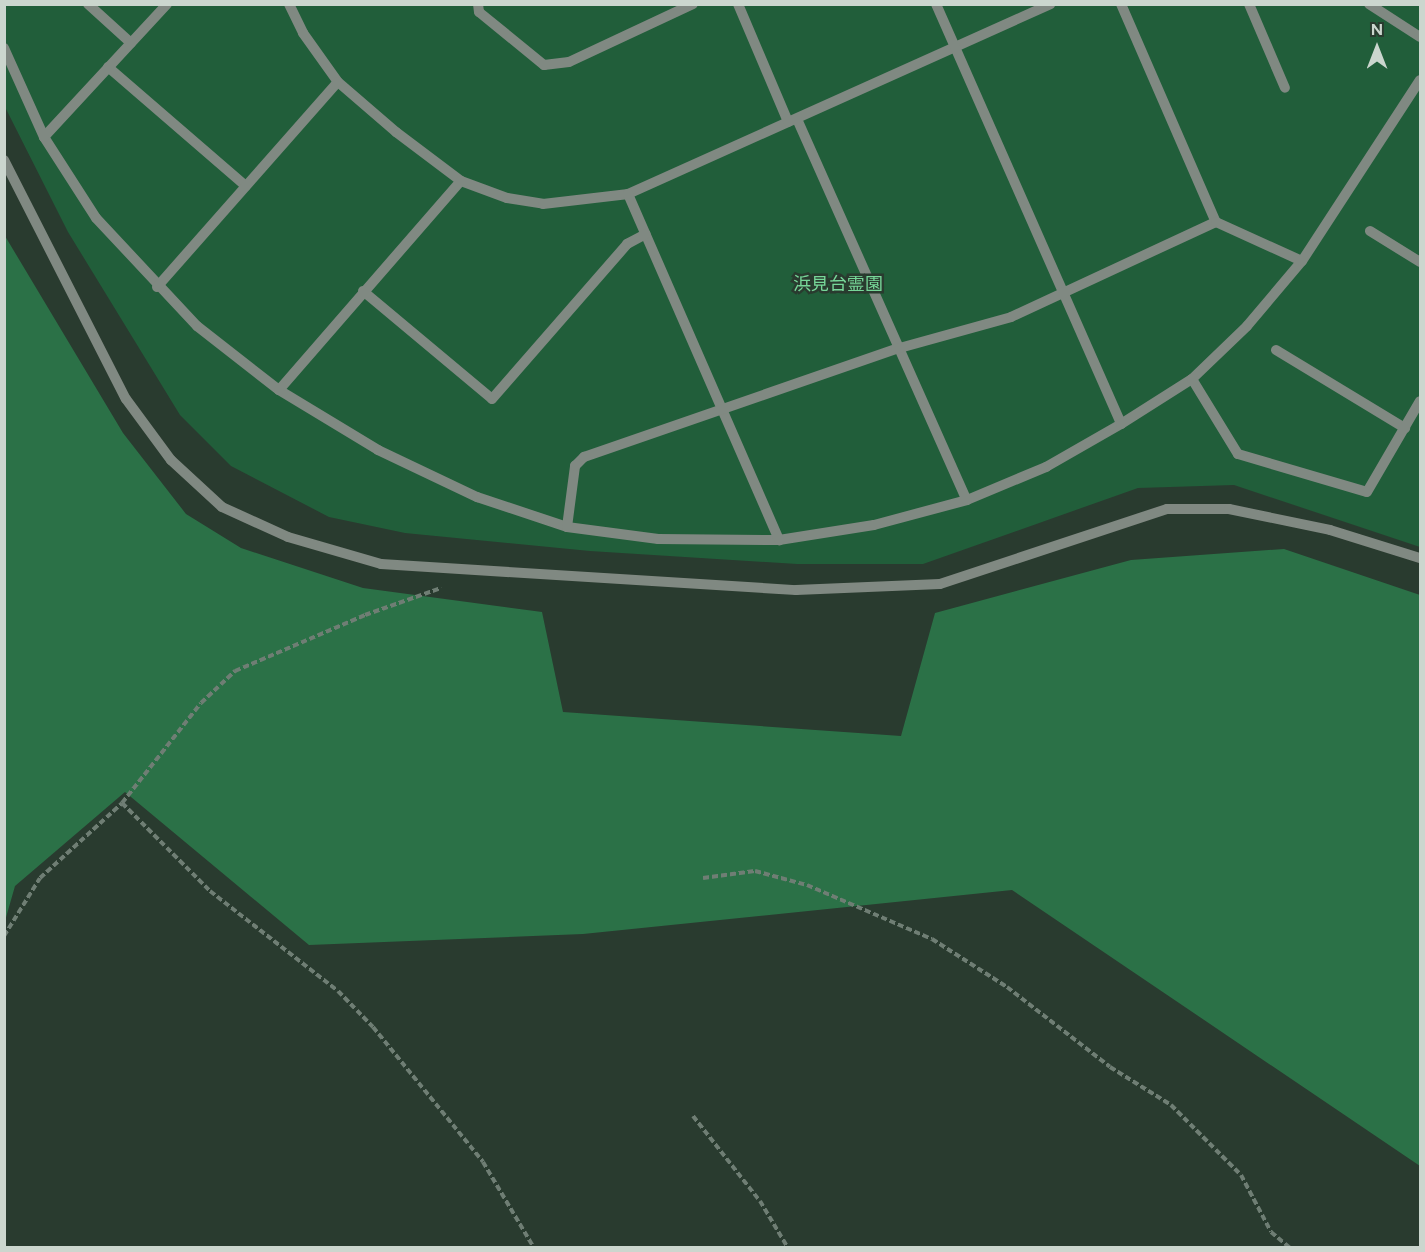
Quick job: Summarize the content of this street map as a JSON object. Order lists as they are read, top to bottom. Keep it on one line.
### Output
{"parks":["浜見台霊園"],"north":"top"}
